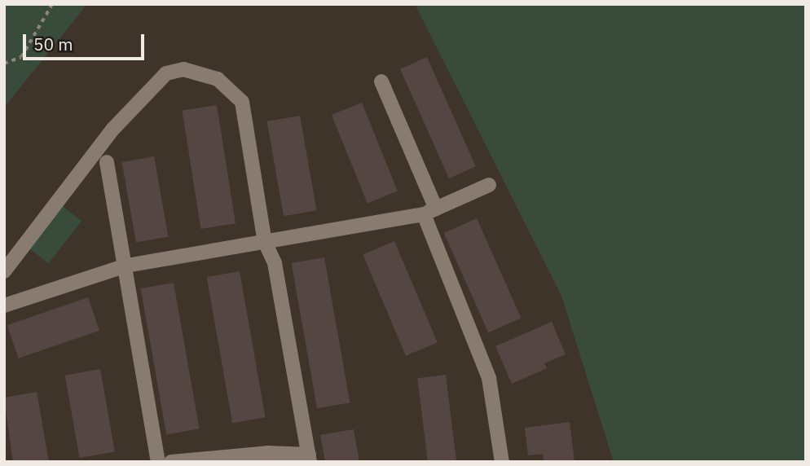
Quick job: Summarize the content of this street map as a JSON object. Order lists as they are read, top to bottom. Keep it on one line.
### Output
{"scale_bar":"50 m"}
